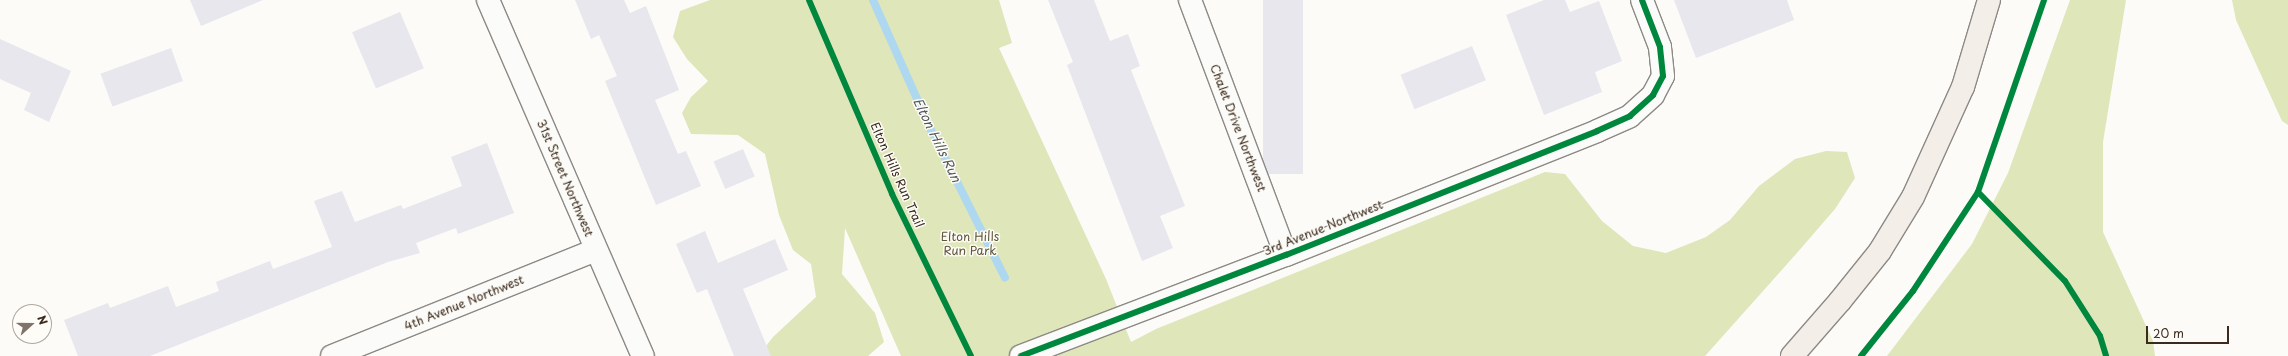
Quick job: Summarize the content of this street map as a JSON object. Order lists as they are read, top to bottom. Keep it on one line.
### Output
{"streets":{"street":["Chalet Drive Northwest","31st Street Northwest","3rd Avenue Northwest","4th Avenue Northwest"],"cycle path":["Elton Hills Run Trail"]},"crossings":[["Chalet Drive Northwest","3rd Avenue Northwest"],["31st Street Northwest","4th Avenue Northwest"]],"water":["Elton Hills Run"],"parks":["Elton Hills Run Park"],"scale_bar":"20 m","north":"right"}
